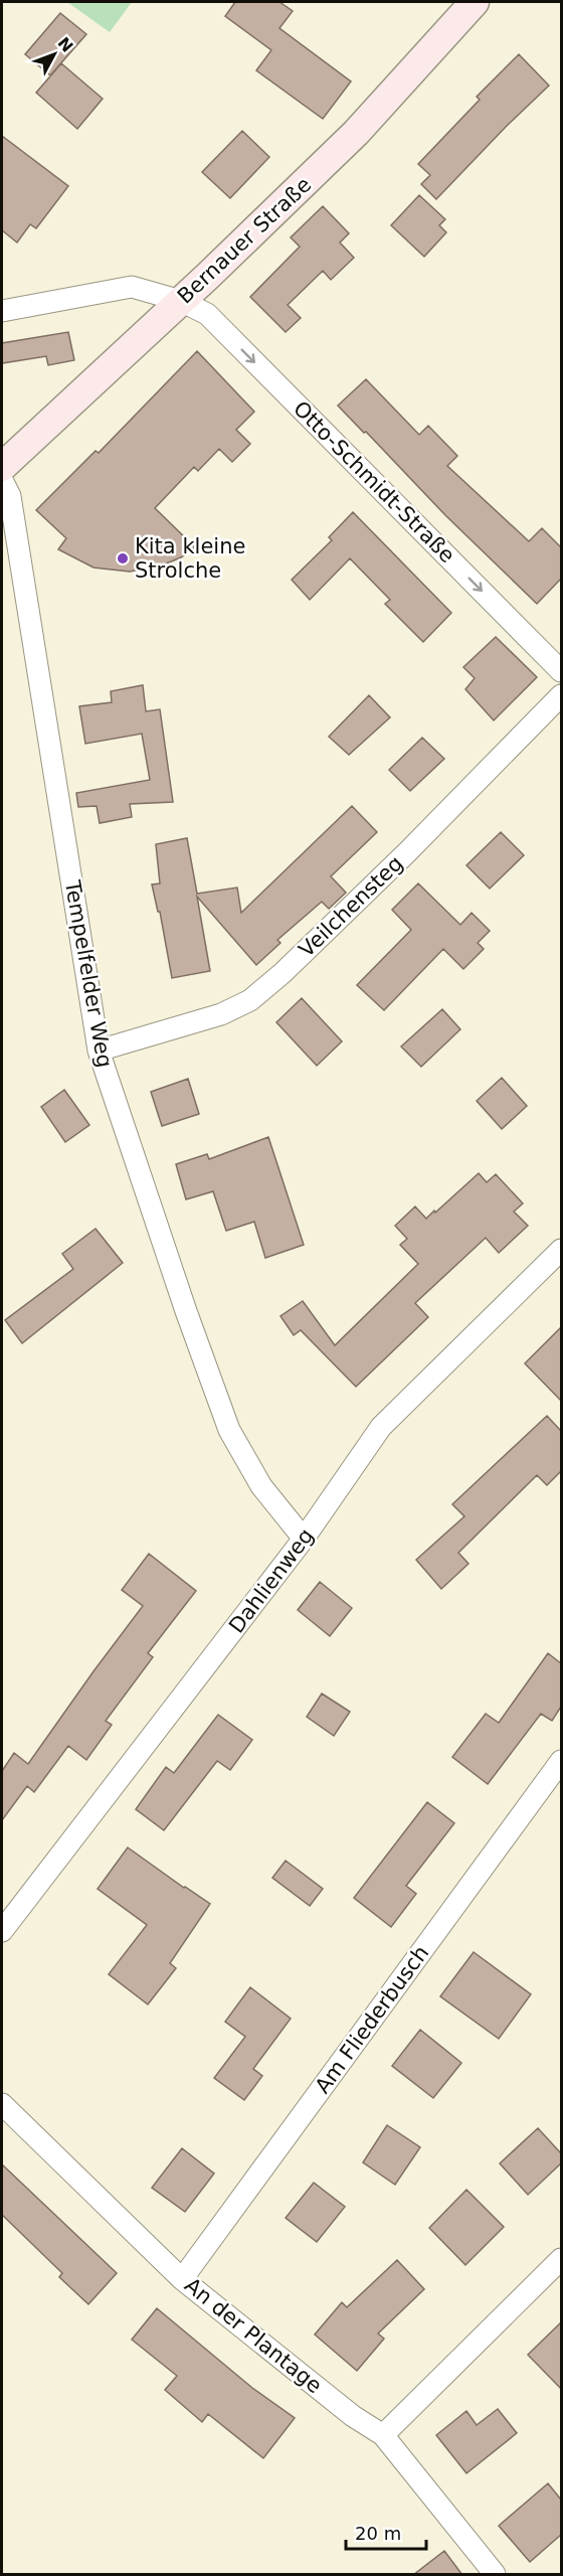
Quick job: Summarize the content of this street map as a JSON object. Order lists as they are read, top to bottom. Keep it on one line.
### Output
{"streets":{"main road":["Bernauer Straße"],"street":["Otto-Schmidt-Straße","Veilchensteg","Tempelfelder Weg","Dahlienweg","Am Fliederbusch","An der Plantage"]},"crossings":[["Bernauer Straße","Otto-Schmidt-Straße"],["Veilchensteg","Tempelfelder Weg"],["Tempelfelder Weg","Dahlienweg"],["Am Fliederbusch","An der Plantage"]],"one_way":["Otto-Schmidt-Straße"],"places":["Kita kleine Strolche"],"scale_bar":"20 m","north":"top right"}
